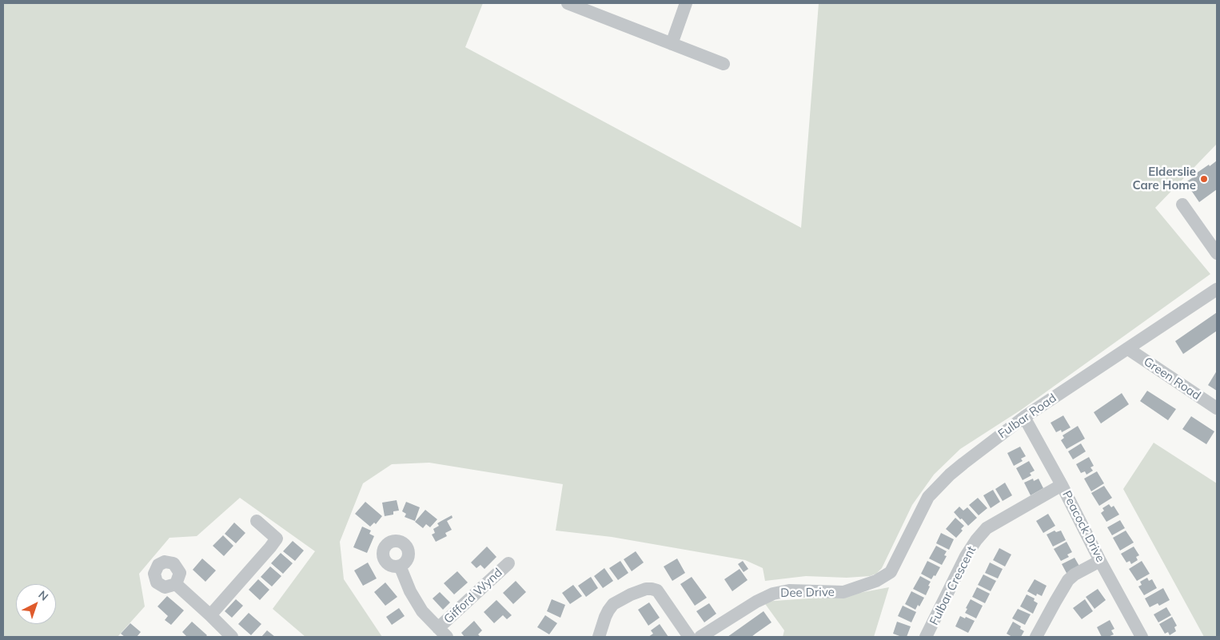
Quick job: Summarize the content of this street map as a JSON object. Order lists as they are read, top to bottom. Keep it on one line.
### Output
{"streets":{"street":["Green Road","Fulbar Road","Peacock Drive","Fulbar Crescent","Dee Drive","Gifford Wynd"]},"crossings":[["Green Road","Fulbar Road"],["Fulbar Road","Peacock Drive"],["Fulbar Road","Dee Drive"],["Peacock Drive","Fulbar Crescent"]],"places":["Elderslie Care Home"],"north":"top right"}
